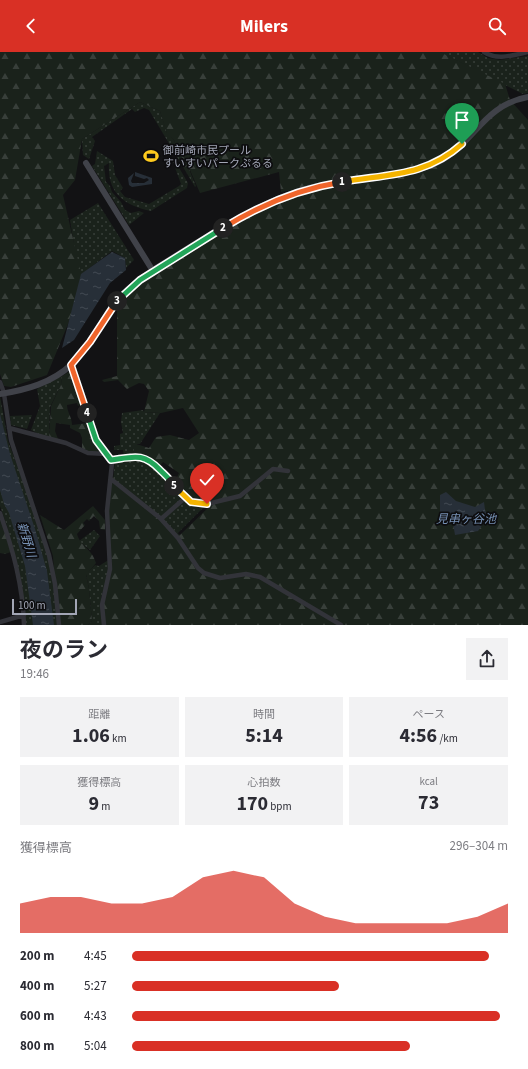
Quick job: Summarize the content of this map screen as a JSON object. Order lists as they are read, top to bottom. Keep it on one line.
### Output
{"water":["見串ヶ谷池","新野川"],"places":{"sports":["御前崎市民プール すいすいパークぷるる"]},"scale_bar":"100 m","page":{"header":"Milers","pins":["1","2","3","4","5"],"scale":"100 m","heading":["夜のラン","19:46"],"stats":[["距離","1.06 km"],["時間","5:14"],["ペース","4:56 /km"],["獲得標高","9 m"],["心拍数","170 bpm"],["kcal","73"]],"chart":["獲得標高","296–304 m"],"list":[{"name":"200 m","note":"4:45"},{"name":"400 m","note":"5:27"},{"name":"600 m","note":"4:43"},{"name":"800 m","note":"5:04"}]}}
